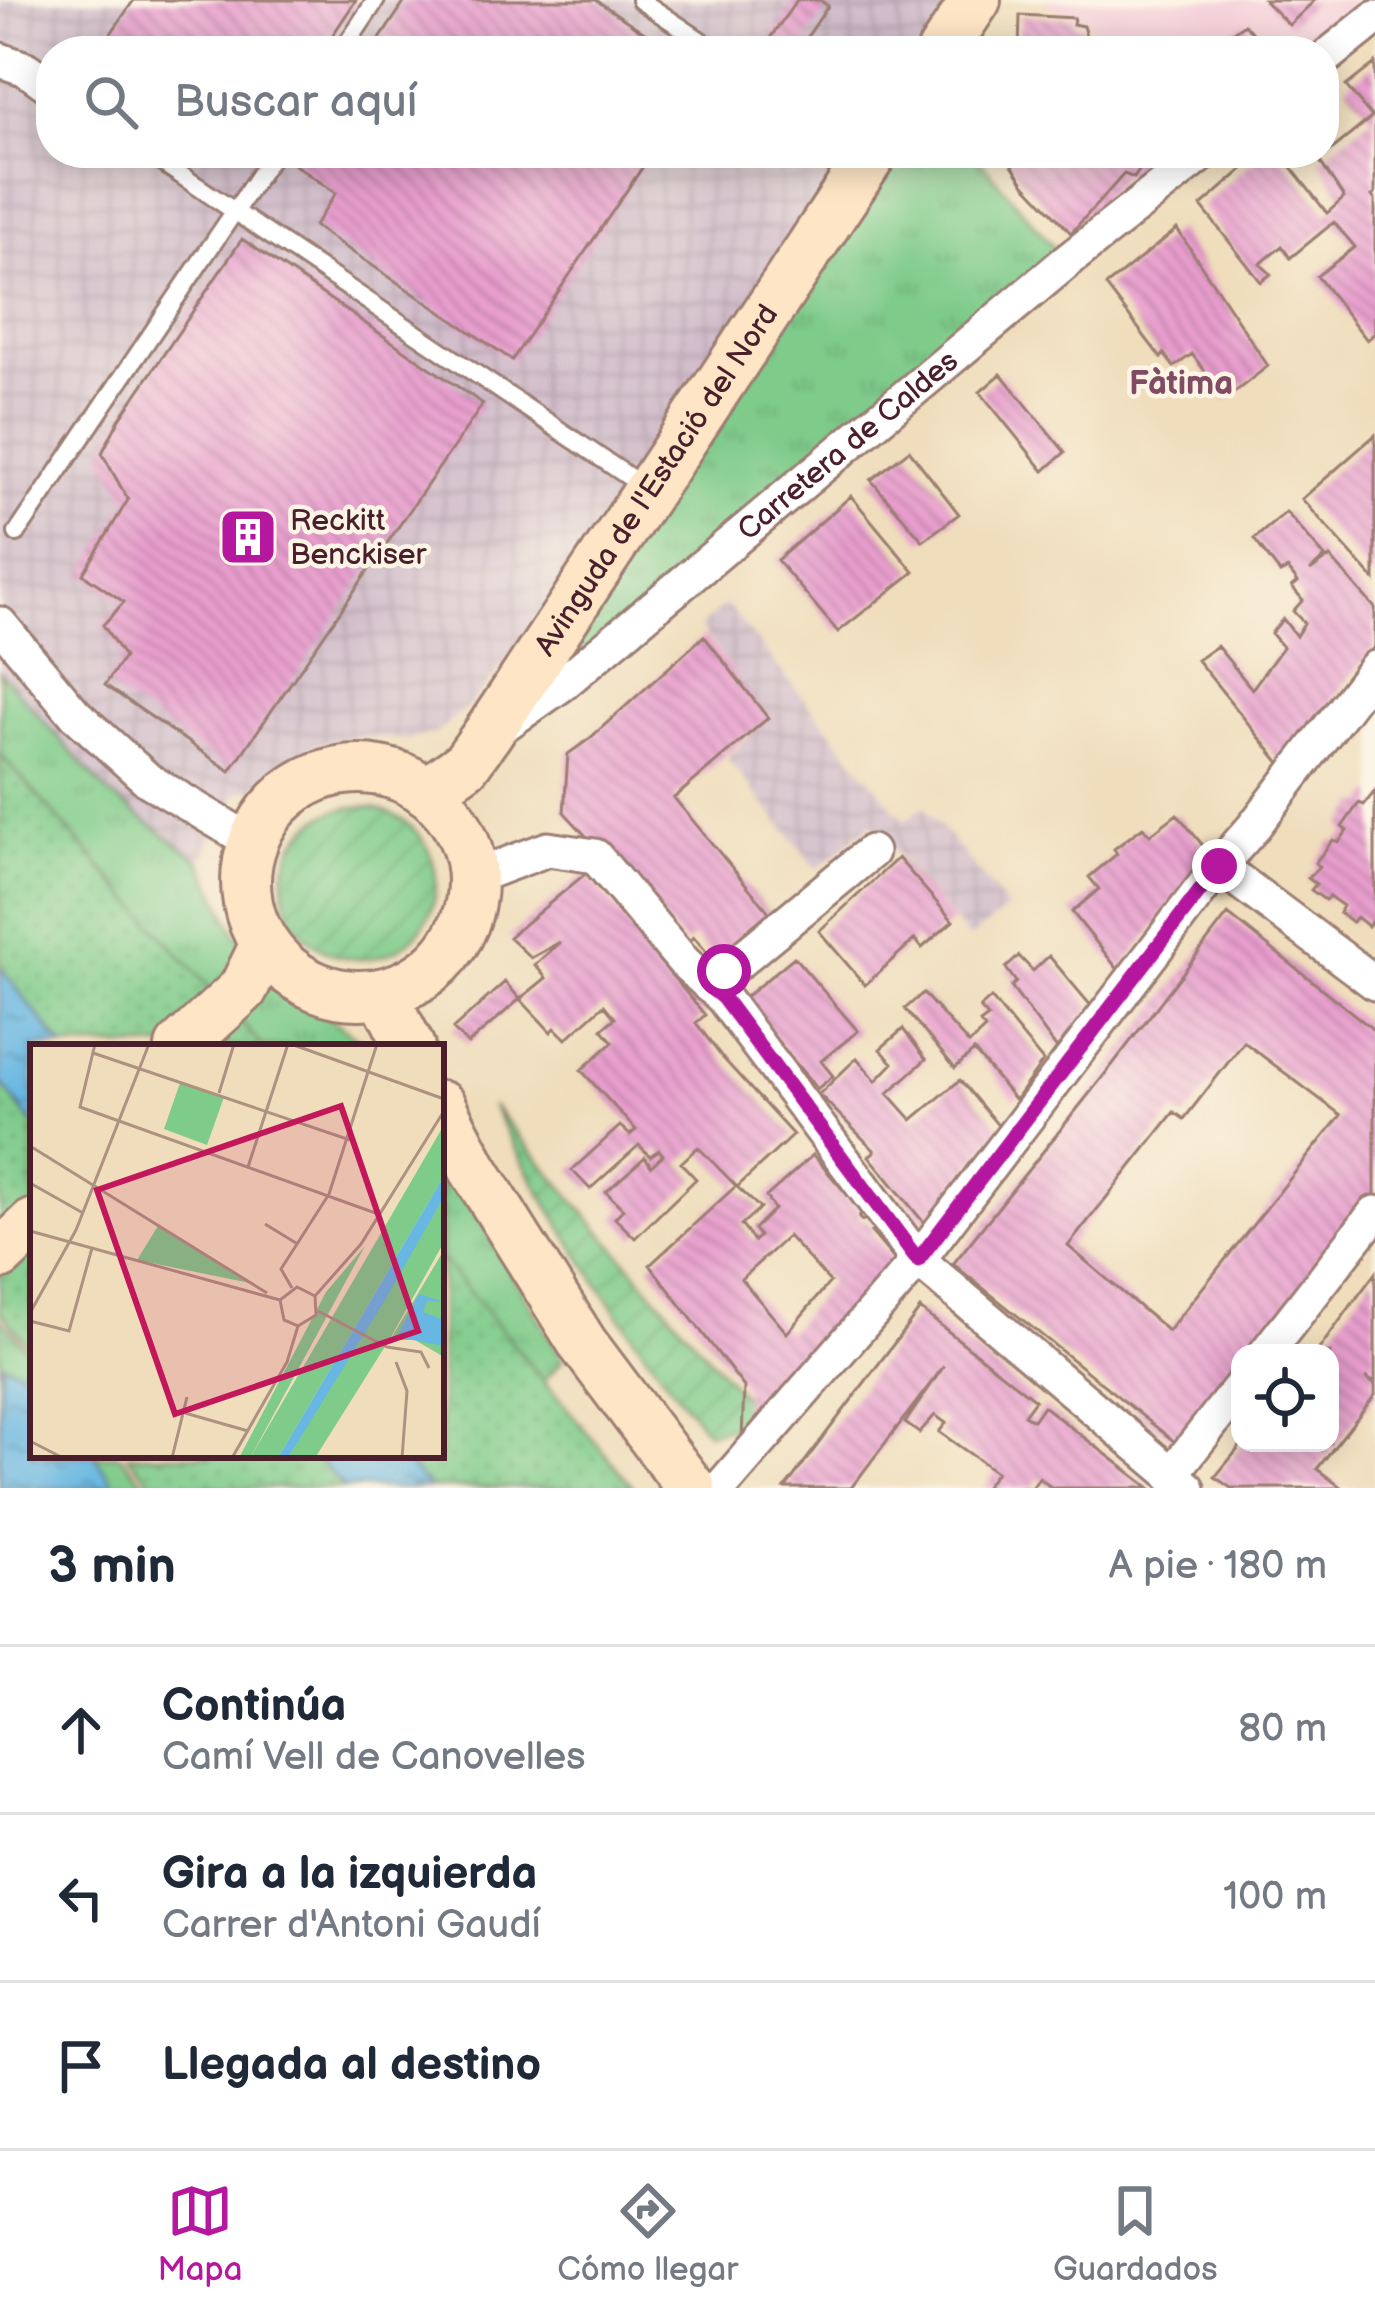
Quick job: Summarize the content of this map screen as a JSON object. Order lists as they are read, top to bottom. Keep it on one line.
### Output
{"streets":{"street":["Carretera de Caldes","Avinguda de l'Estació del Nord"]},"crossings":[["Carretera de Caldes","Avinguda de l'Estació del Nord"]],"districts":["Fàtima"],"places":{"building":["Reckitt Benckiser"]},"page":{"search":"Buscar aquí","heading":["3 min","A pie · 180 m"],"list":[["Continúa","Camí Vell de Canovelles","80 m"],["Gira a la izquierda","Carrer d'Antoni Gaudí","100 m"],"Llegada al destino"],"nav":["Mapa","Cómo llegar","Guardados"]}}
